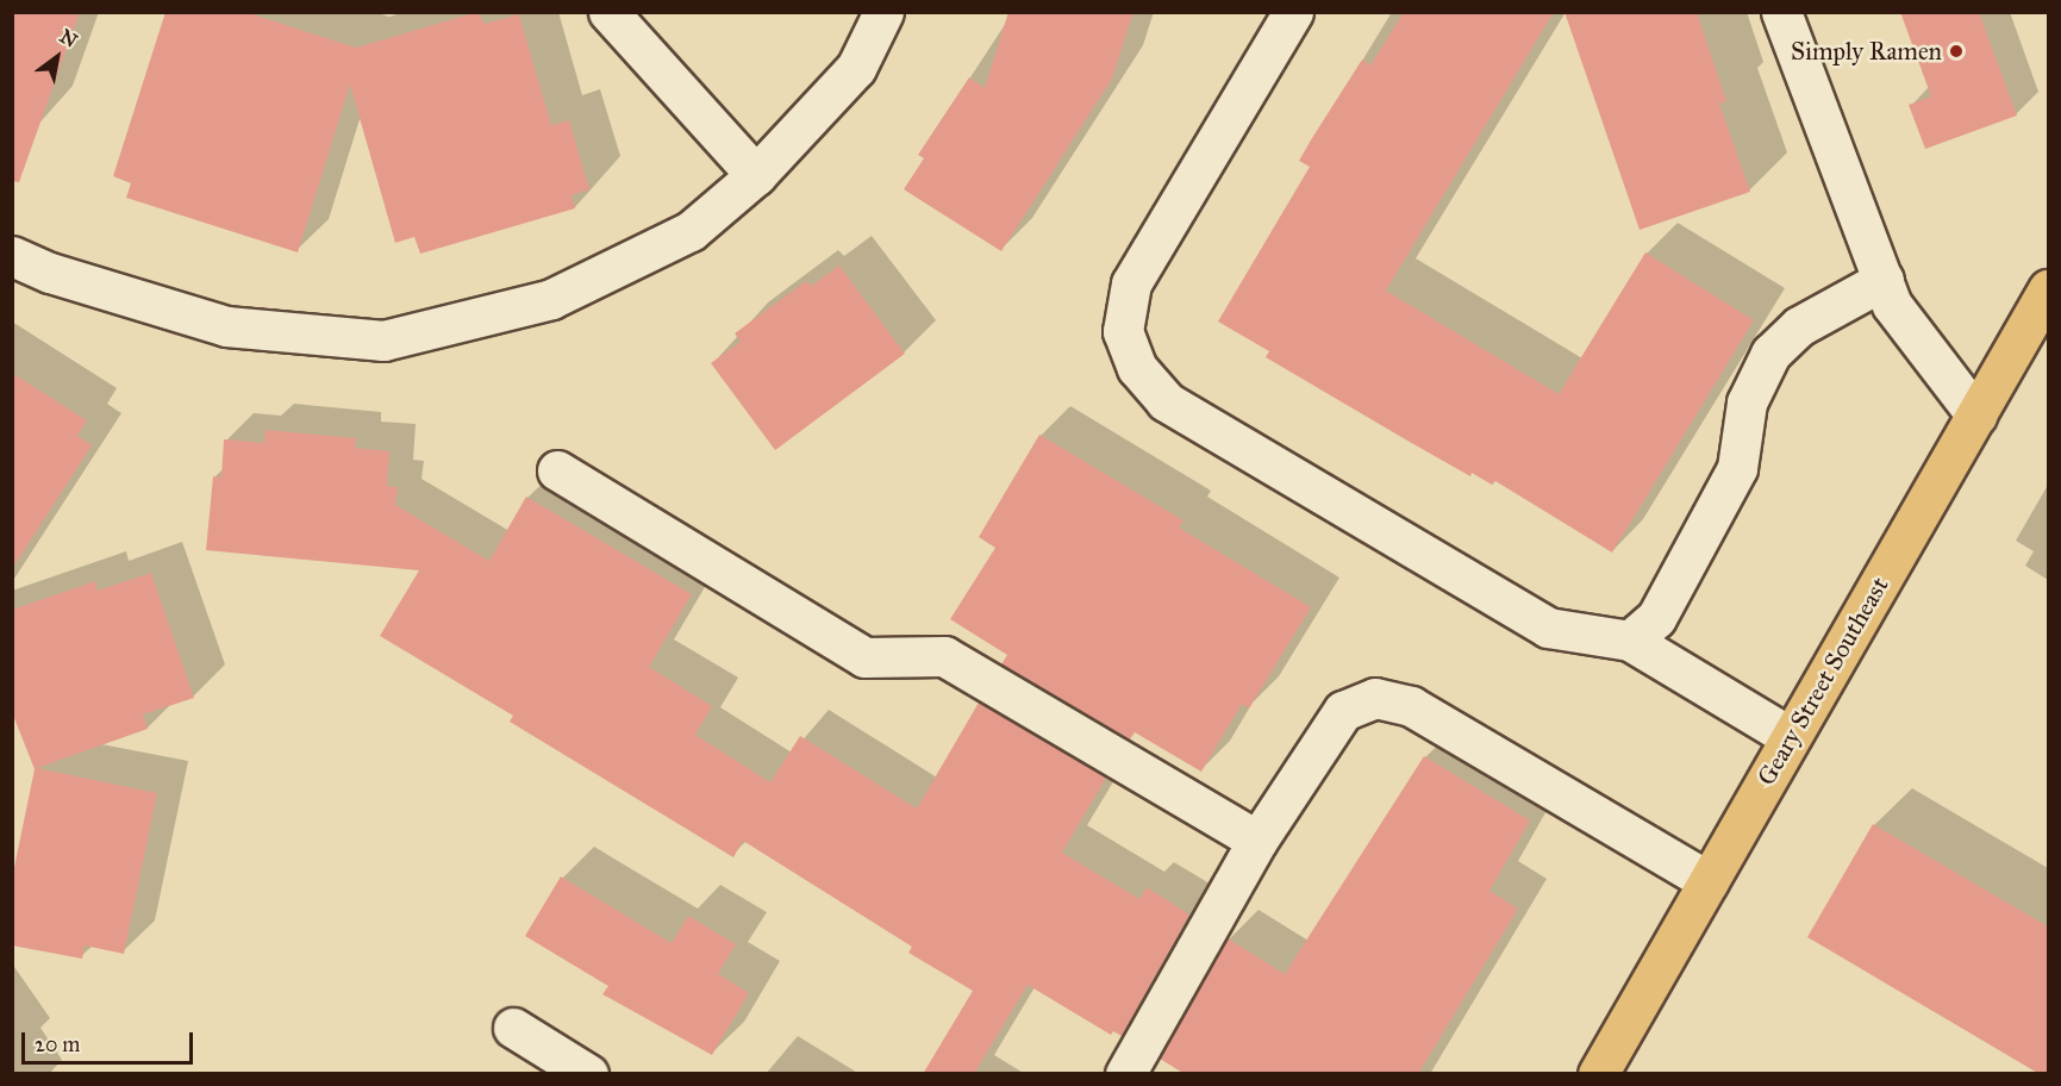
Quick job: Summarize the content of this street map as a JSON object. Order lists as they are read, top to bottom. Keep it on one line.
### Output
{"streets":{"main road":["Geary Street Southeast"]},"places":["Simply Ramen"],"scale_bar":"20 m","north":"top right"}
